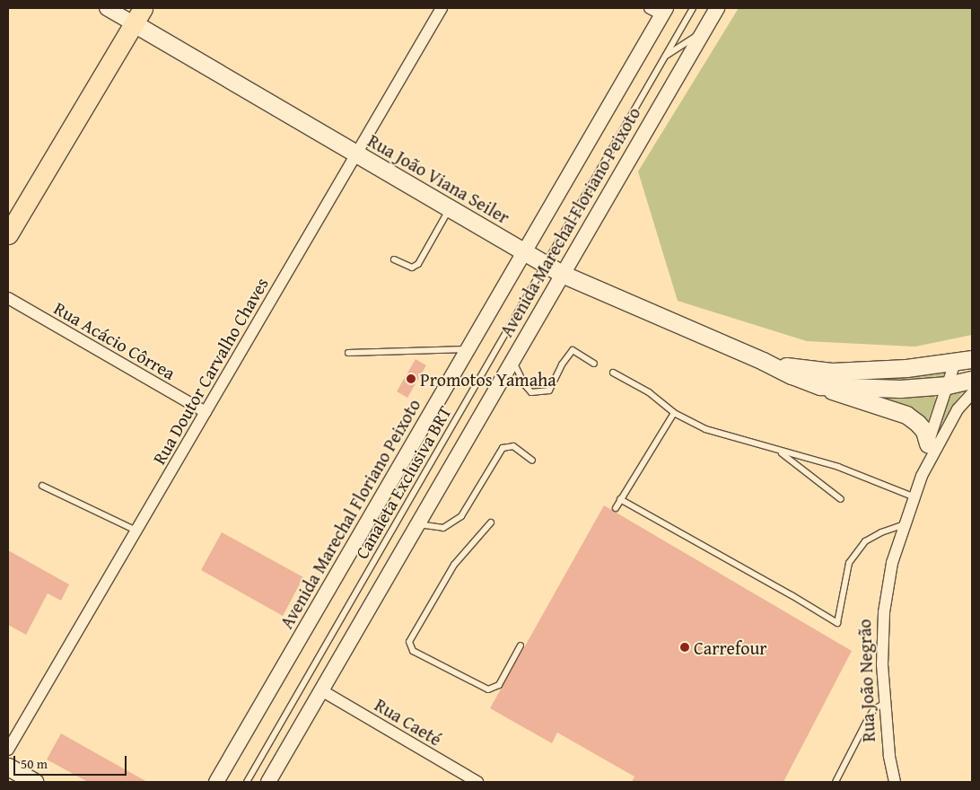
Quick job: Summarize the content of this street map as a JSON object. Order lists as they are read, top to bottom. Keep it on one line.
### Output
{"streets":{"main road":["Rua João Viana Seiler"],"street":["Avenida Marechal Floriano Peixoto","Rua Acácio Côrrea","Rua Doutor Carvalho Chaves","Rua João Negrão","Rua Caeté"],"lane":["Canaleta Exclusiva BRT"]},"crossings":[["Rua João Viana Seiler","Avenida Marechal Floriano Peixoto"],["Rua João Viana Seiler","Rua Doutor Carvalho Chaves"],["Rua João Viana Seiler","Canaleta Exclusiva BRT"],["Rua João Viana Seiler","Rua João Negrão"],["Avenida Marechal Floriano Peixoto","Canaleta Exclusiva BRT"],["Avenida Marechal Floriano Peixoto","Rua Caeté"],["Rua Acácio Côrrea","Rua Doutor Carvalho Chaves"]],"places":["Promotos Yamaha","Carrefour"],"scale_bar":"50 m"}
